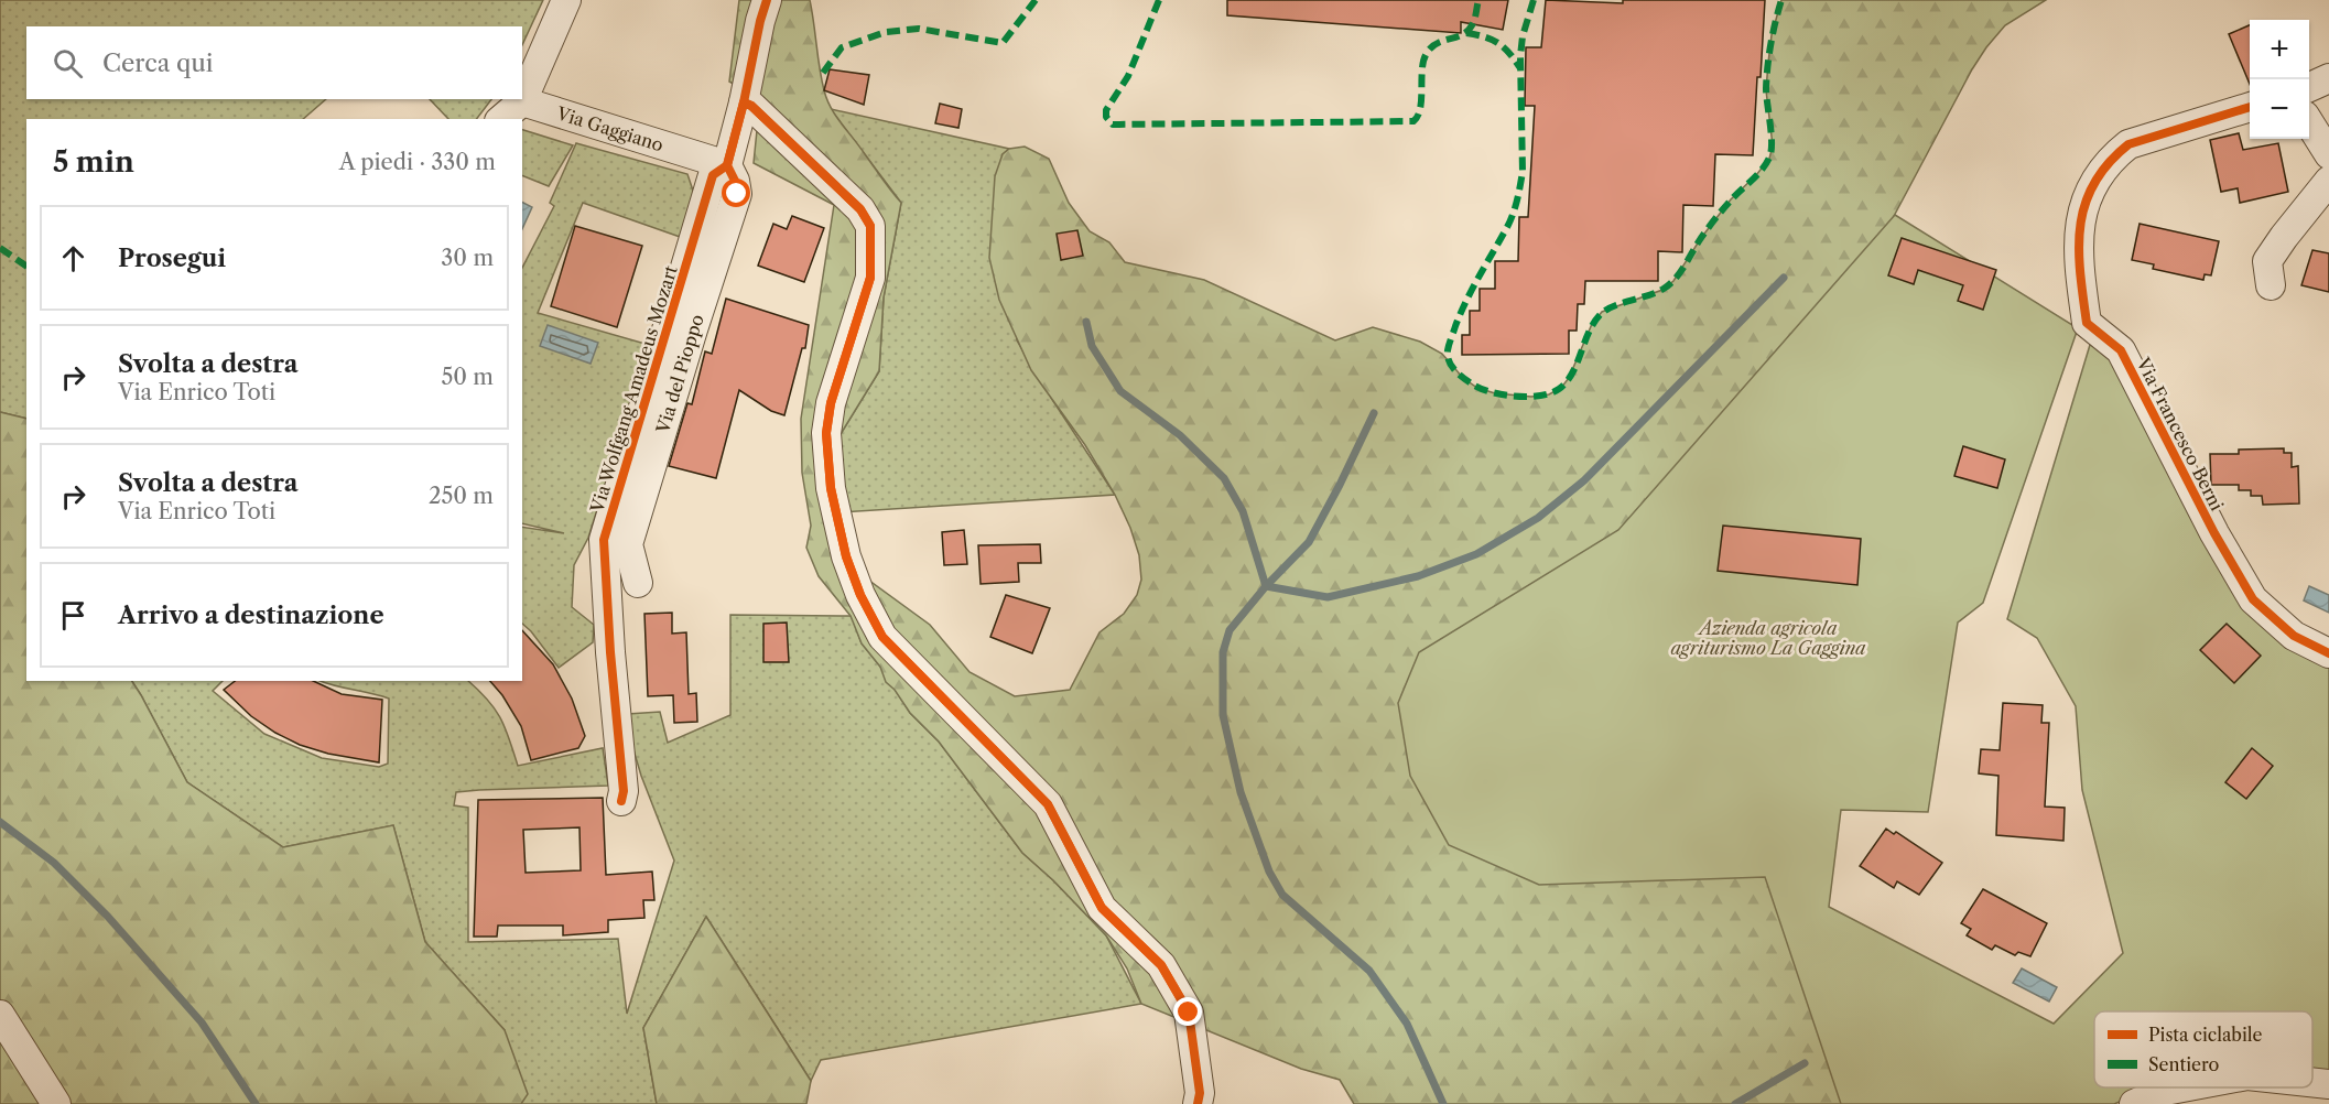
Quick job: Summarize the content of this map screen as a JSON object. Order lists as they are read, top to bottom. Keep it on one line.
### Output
{"streets":{"street":["Via Gaggiano","Via del Pioppo","Via Wolfgang Amadeus Mozart","Via Francesco Berni"]},"crossings":[["Via Gaggiano","Via del Pioppo"],["Via Gaggiano","Via Wolfgang Amadeus Mozart"],["Via del Pioppo","Via Wolfgang Amadeus Mozart"]],"parks":["Azienda agricola agriturismo La Gaggina"],"legend":["Pista ciclabile","Sentiero"],"page":{"map_buttons":["+","−"],"search":"Cerca qui","heading":["5 min","A piedi · 330 m"],"list":[["Prosegui","30 m"],["Svolta a destra","Via Enrico Toti","50 m"],["Svolta a destra","Via Enrico Toti","250 m"],"Arrivo a destinazione"]}}
